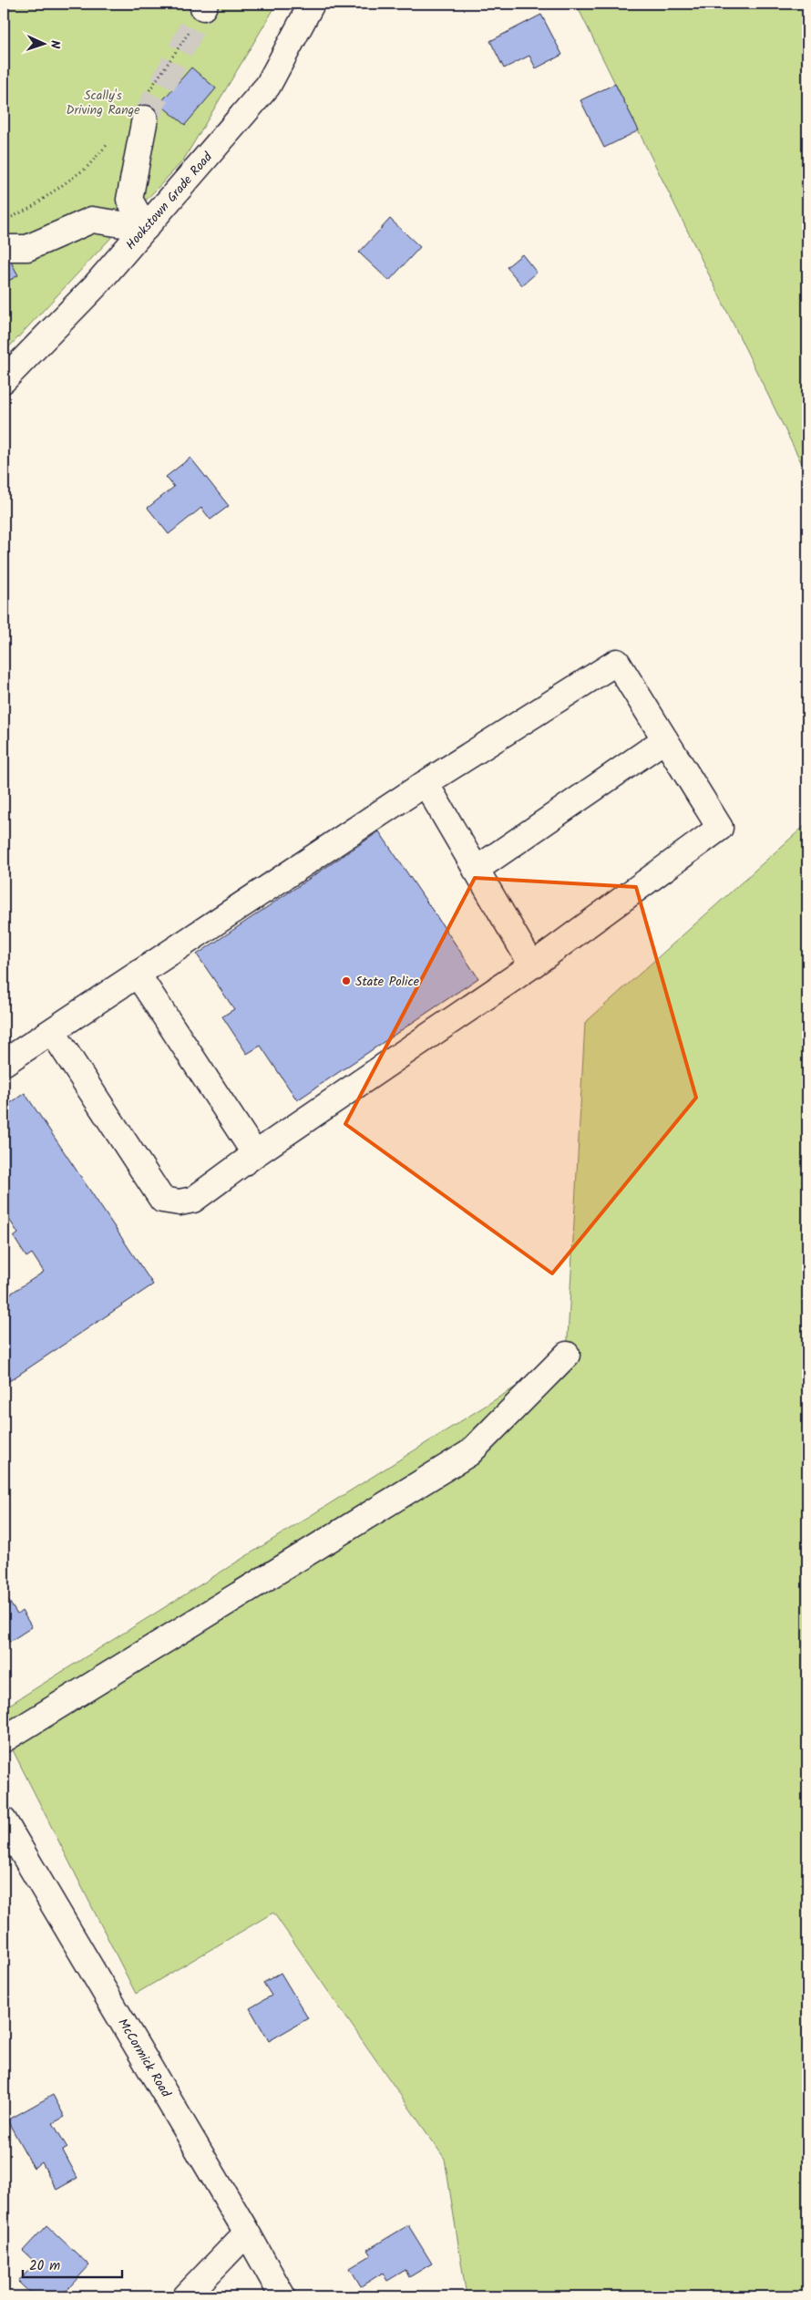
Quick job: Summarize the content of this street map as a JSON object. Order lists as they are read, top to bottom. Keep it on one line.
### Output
{"streets":{"street":["Hookstown Grade Road","McCormick Road"]},"parks":["Scally's Driving Range"],"places":["State Police"],"scale_bar":"20 m","north":"right"}
